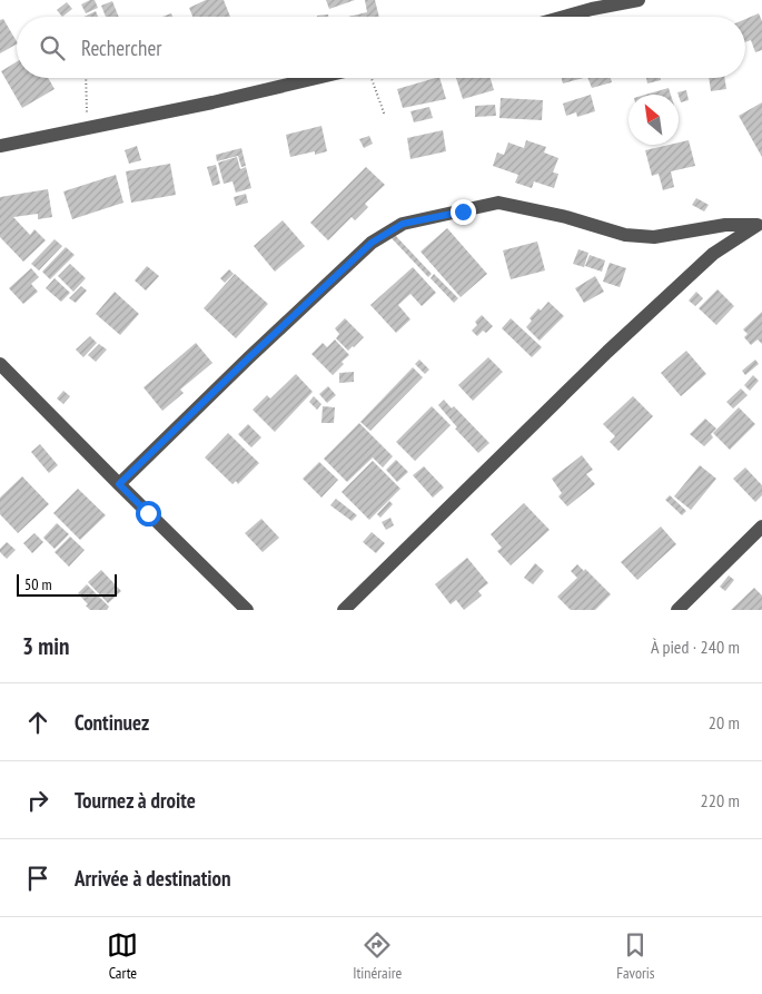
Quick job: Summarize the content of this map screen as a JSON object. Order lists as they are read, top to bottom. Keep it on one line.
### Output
{"scale_bar":"50 m","north":"top left","page":{"search":"Rechercher","scale":"50 m","heading":["3 min","À pied · 240 m"],"list":[["Continuez","20 m"],["Tournez à droite","220 m"],"Arrivée à destination"],"nav":["Carte","Itinéraire","Favoris"]}}
